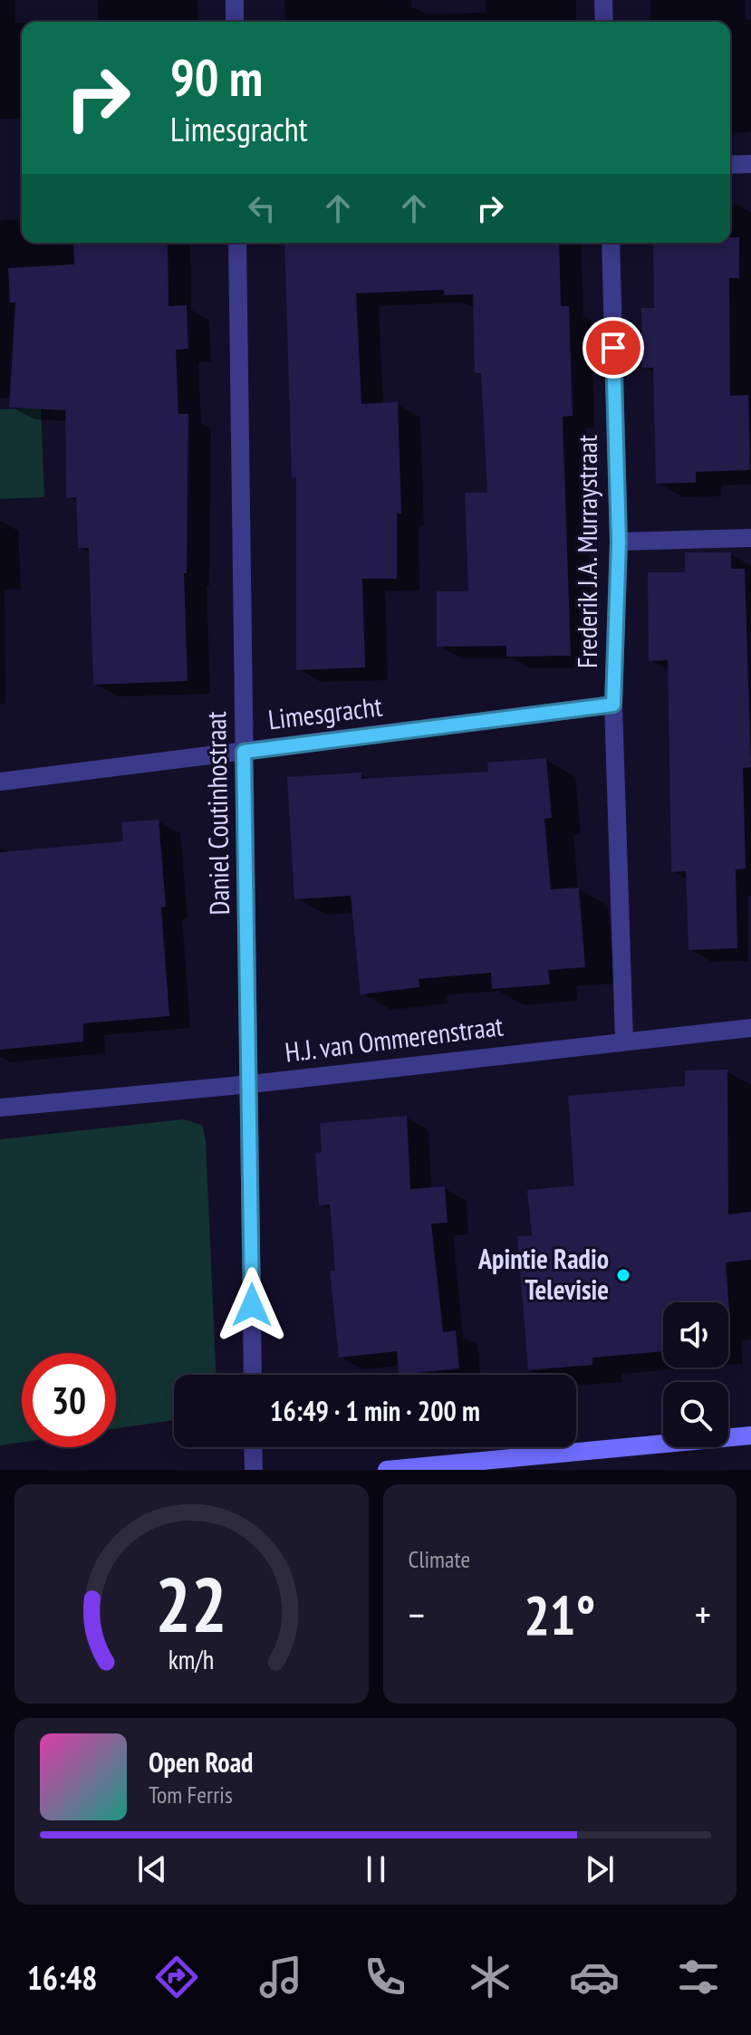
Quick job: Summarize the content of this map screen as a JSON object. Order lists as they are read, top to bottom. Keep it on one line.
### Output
{"streets":{"street":["Frederik J.A. Murraystraat","Limesgracht","Daniel Coutinhostraat","H.J. van Ommerenstraat"]},"crossings":[["Frederik J.A. Murraystraat","Limesgracht"],["Frederik J.A. Murraystraat","H.J. van Ommerenstraat"],["Limesgracht","Daniel Coutinhostraat"],["Daniel Coutinhostraat","H.J. van Ommerenstraat"]],"places":["Apintie Radio Televisie"],"page":{"turn":["90 m","Limesgracht"],"limit":"30","trip":"16:49 · 1 min · 200 m","tile":"Climate","heat":["−","21°","+"],"song":["Open Road","Tom Ferris"],"tabs":"16:48","gauge":["22","km/h"]}}
